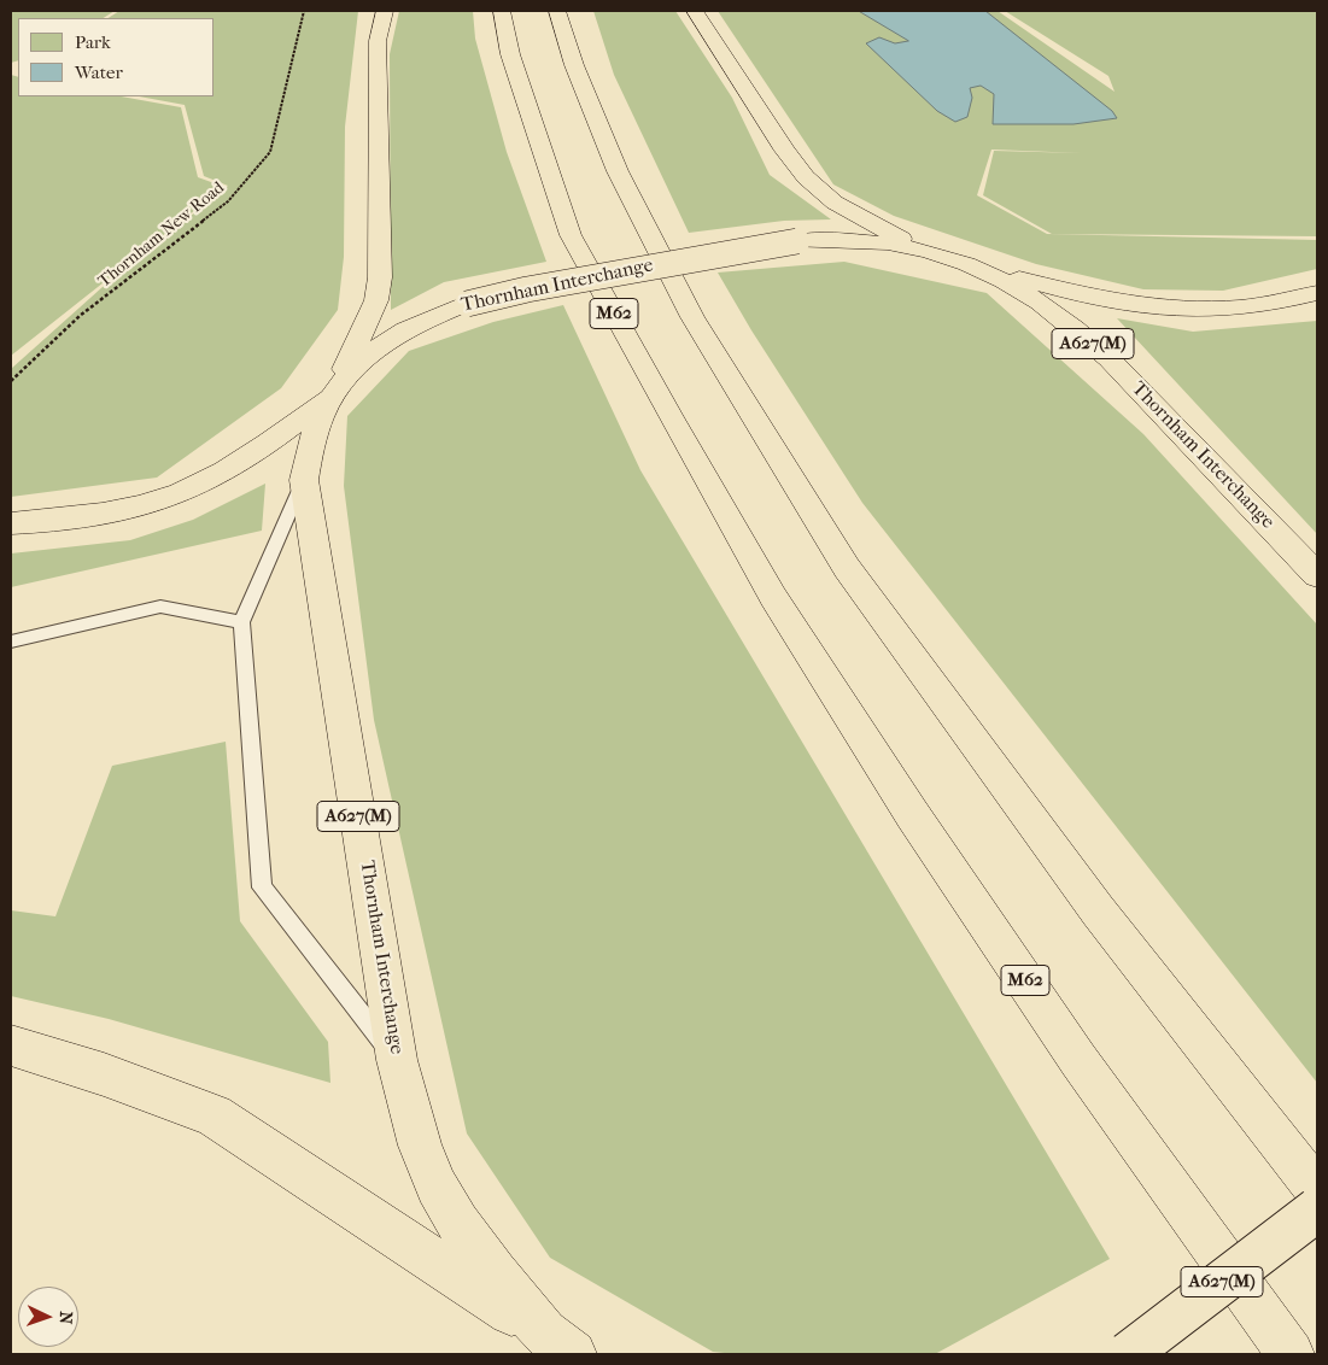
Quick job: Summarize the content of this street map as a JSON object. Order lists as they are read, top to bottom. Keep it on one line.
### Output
{"streets":{"highway":["Thornham Interchange","M62","A627(M)"],"path":["Thornham New Road"]},"crossings":[["Thornham Interchange","A627(M)"]],"legend":["Park","Water"],"north":"right"}
